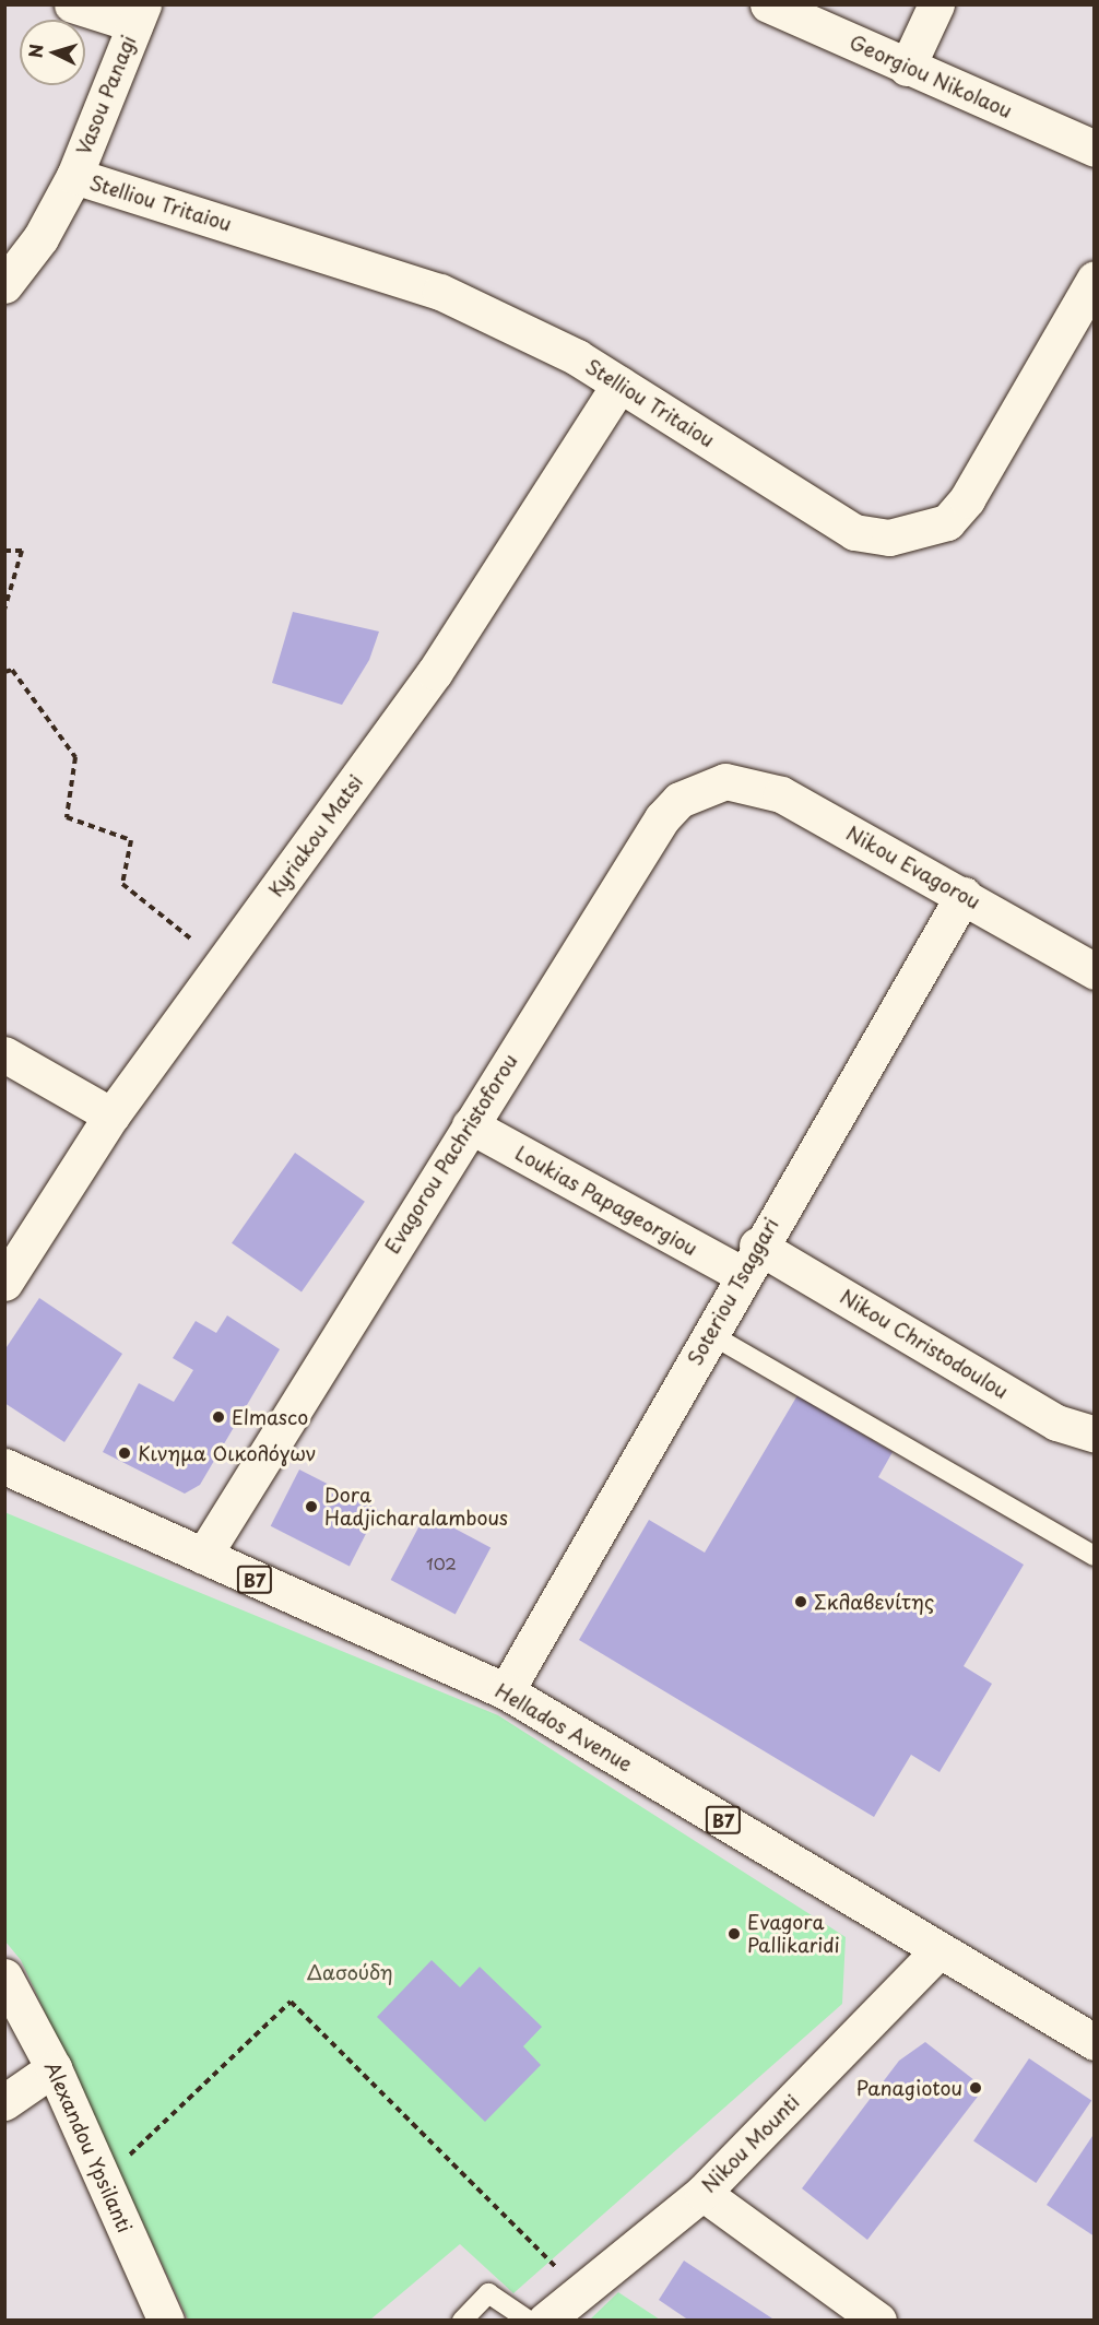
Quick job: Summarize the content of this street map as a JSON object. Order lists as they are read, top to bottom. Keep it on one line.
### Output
{"streets":{"street":["Georgiou Nikolaou","Vasou Panagi","Stelliou Tritaiou","Kyriakou Matsi","Nikou Evagorou","Evagorou Pachristoforou","Loukias Papageorgiou","Soteriou Tsaggari","Nikou Christodoulou","B7","Hellados Avenue","Nikou Mounti","Alexandou Ypsilanti"]},"crossings":[["Vasou Panagi","Stelliou Tritaiou"],["Stelliou Tritaiou","Kyriakou Matsi"],["Nikou Evagorou","Evagorou Pachristoforou"],["Nikou Evagorou","Soteriou Tsaggari"],["Evagorou Pachristoforou","Loukias Papageorgiou"],["Evagorou Pachristoforou","Hellados Avenue"],["Loukias Papageorgiou","Soteriou Tsaggari"],["Loukias Papageorgiou","Nikou Christodoulou"],["Soteriou Tsaggari","Nikou Christodoulou"],["Soteriou Tsaggari","Hellados Avenue"],["Hellados Avenue","Nikou Mounti"]],"parks":["Δασούδη"],"places":["Elmasco","Κινημα Οικολόγων","Dora Hadjicharalambous","Σκλαβενίτης","Evagora Pallikaridi","Panagiotou"],"house_numbers":["102"],"north":"left"}
